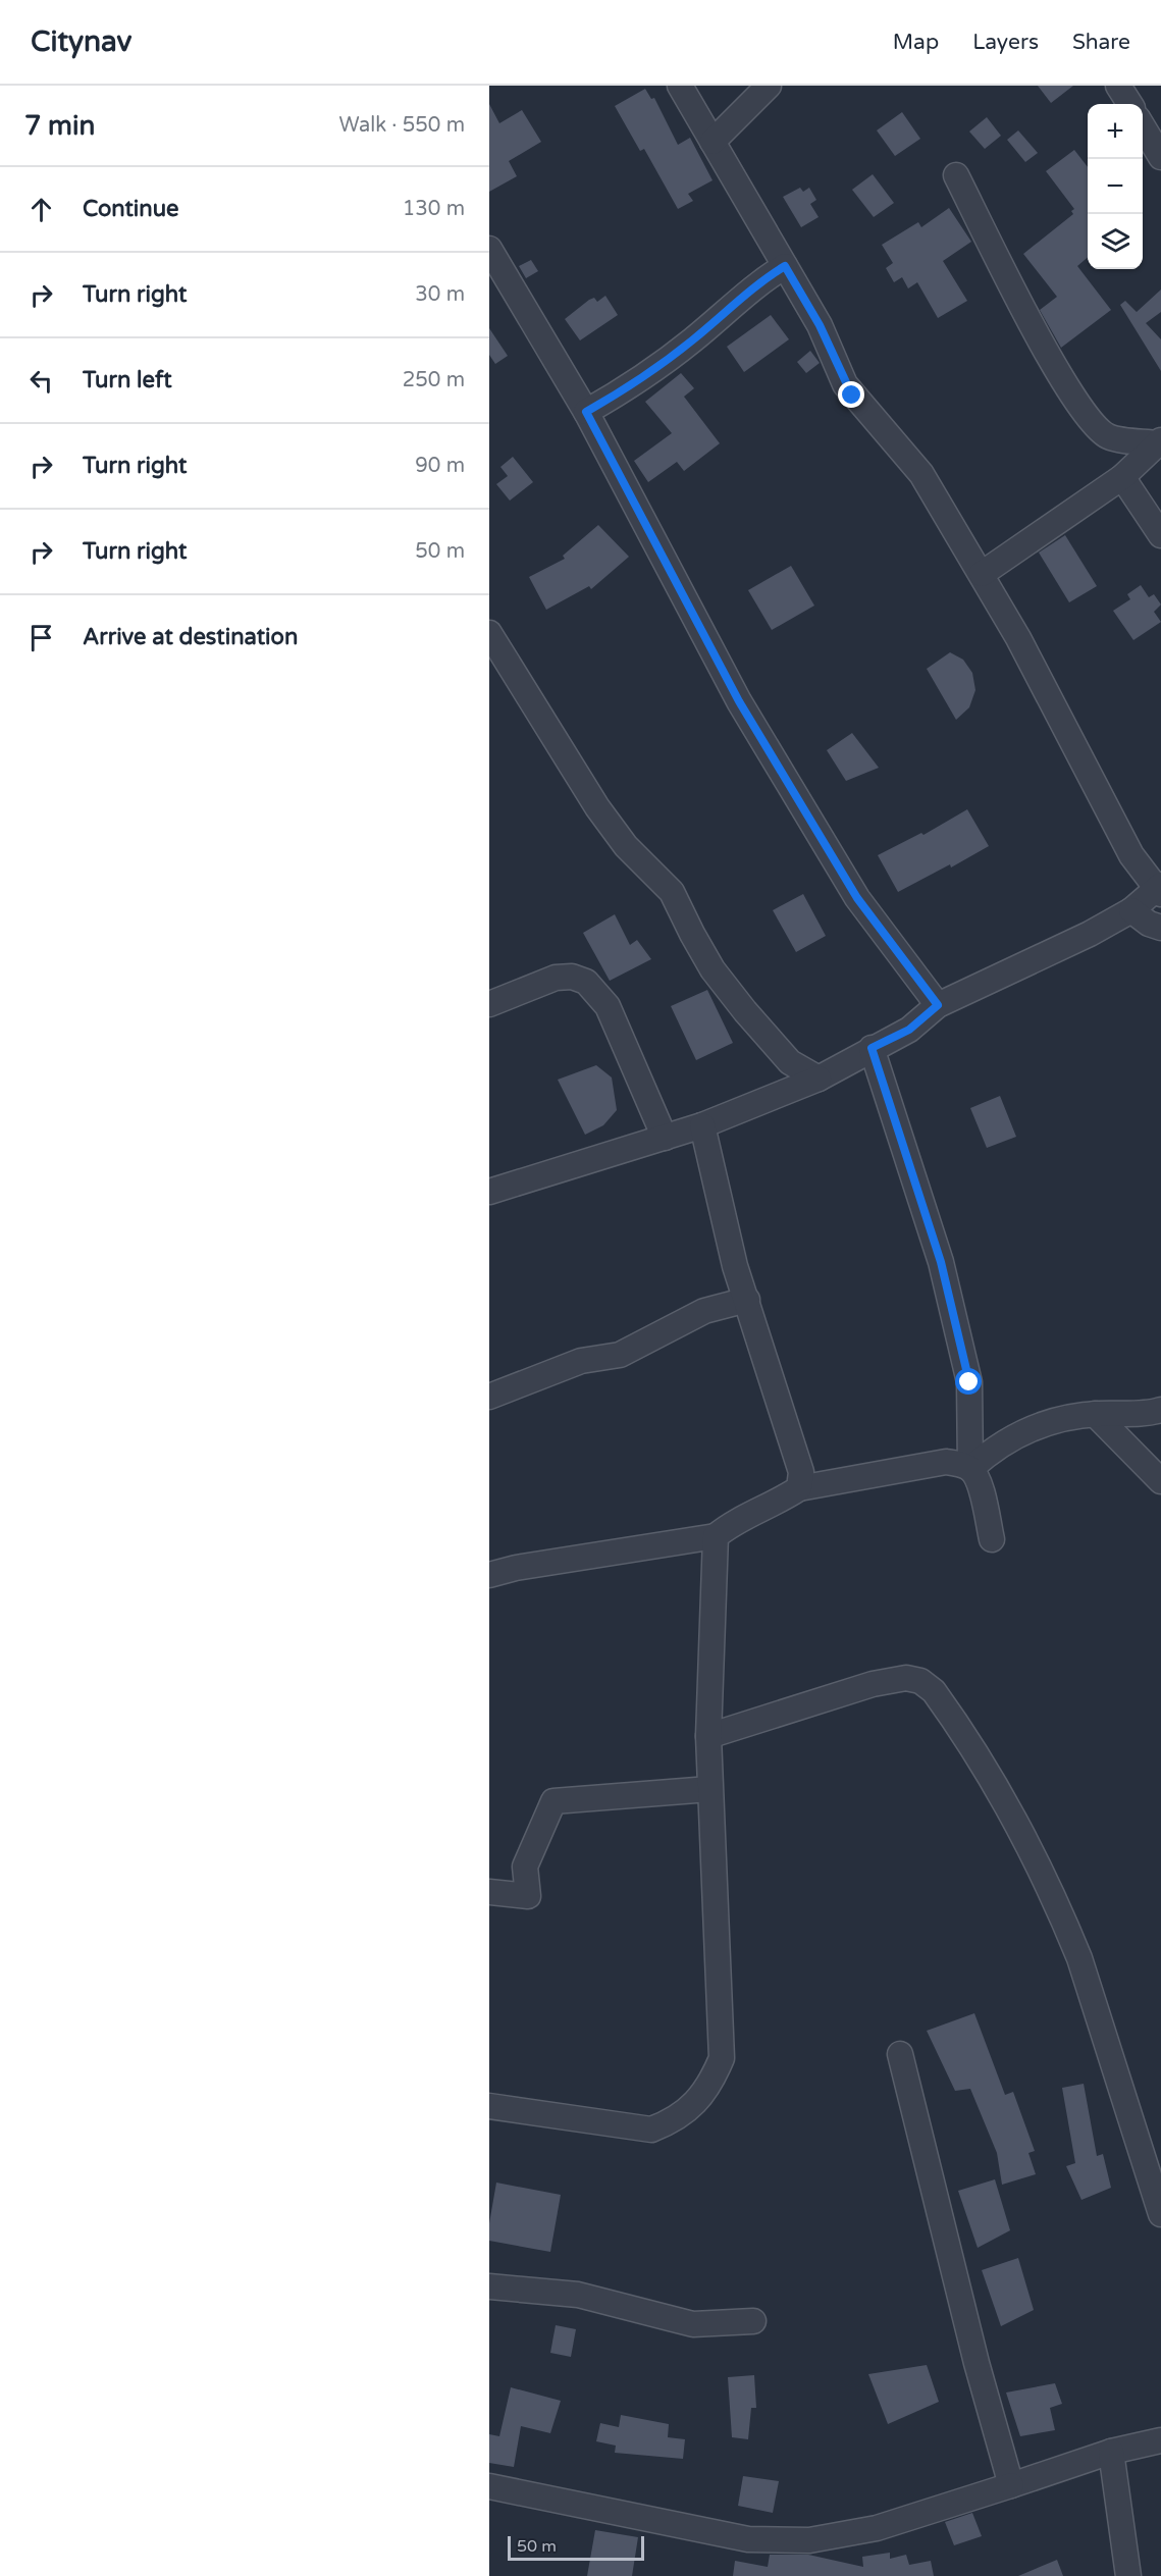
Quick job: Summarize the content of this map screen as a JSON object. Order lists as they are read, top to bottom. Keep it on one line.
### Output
{"scale_bar":"50 m","page":{"header":"Citynav","nav":["Map","Layers","Share"],"heading":["7 min","Walk · 550 m"],"map_buttons":["+","−"],"list":[["Continue","130 m"],["Turn right","30 m"],["Turn left","250 m"],["Turn right","90 m"],["Turn right","50 m"],"Arrive at destination"],"scale":"50 m"}}
